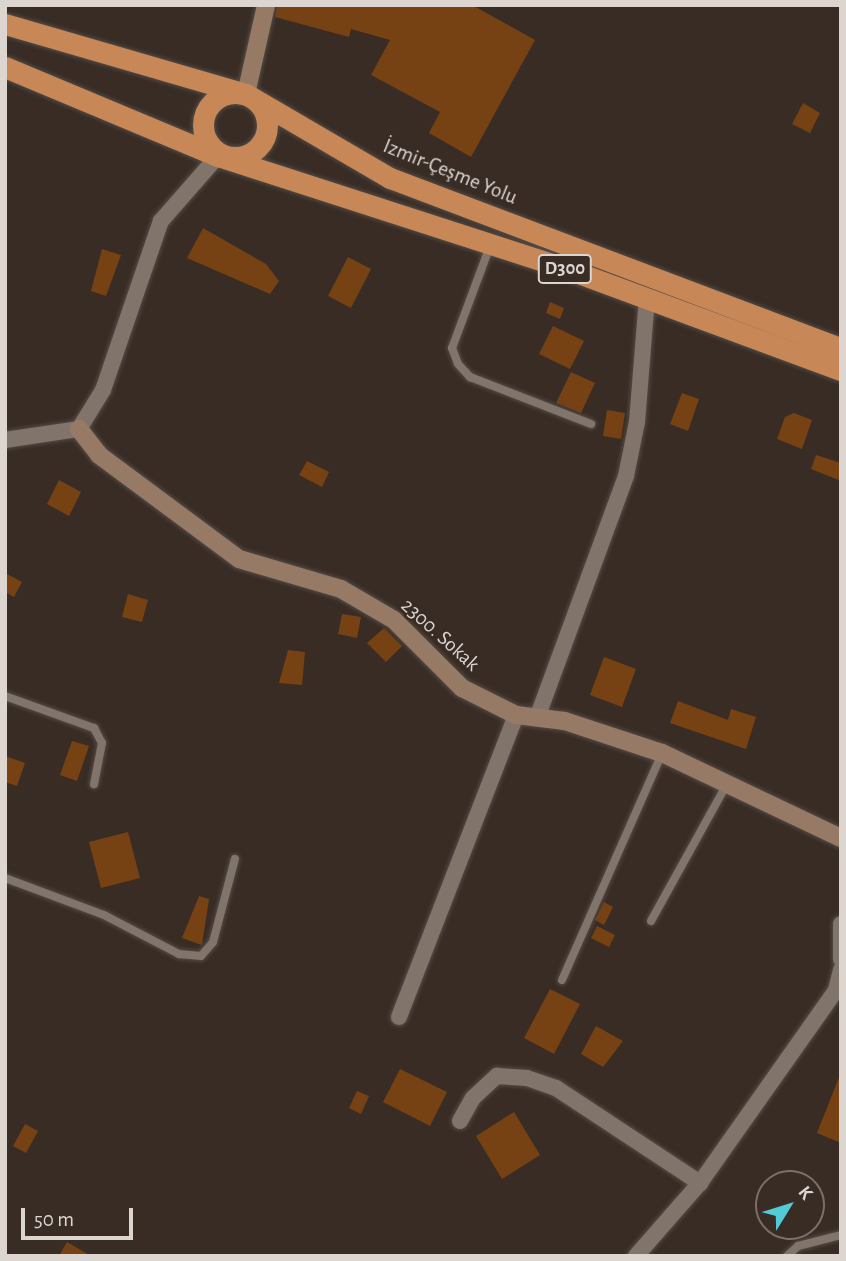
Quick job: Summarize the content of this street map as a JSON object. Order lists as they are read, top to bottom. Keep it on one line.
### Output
{"streets":{"highway":["İzmir-Çeşme Yolu","D300"],"street":["2300. Sokak"]},"crossings":[["İzmir-Çeşme Yolu","D300"]],"scale_bar":"50 m","north":"top right"}
